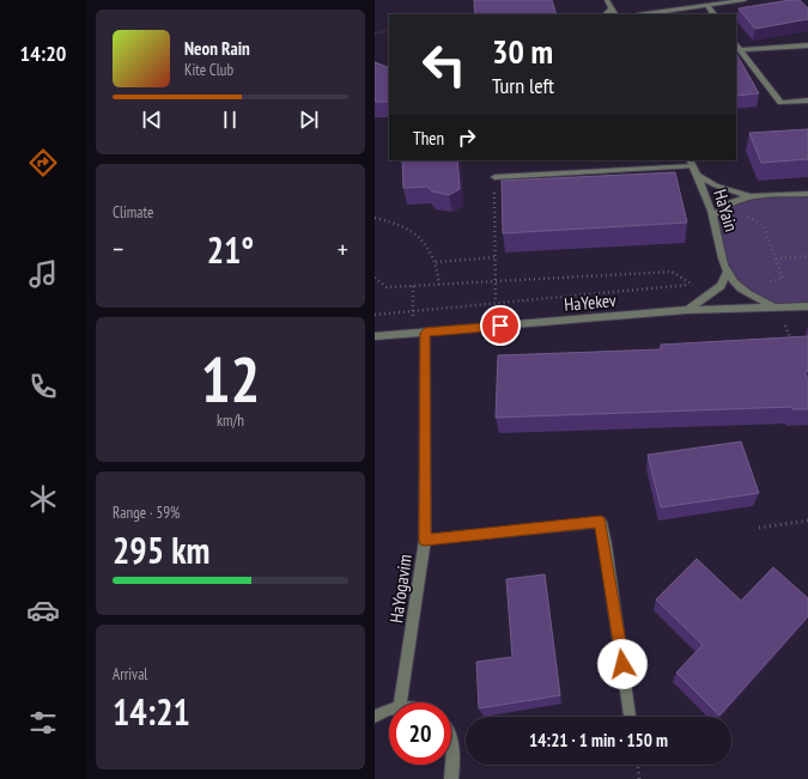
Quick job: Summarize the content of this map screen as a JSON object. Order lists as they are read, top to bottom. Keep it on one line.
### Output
{"streets":{"street":["HaYain","HaYekev","HaYogavim"]},"crossings":[["HaYain","HaYekev"],["HaYekev","HaYogavim"]],"page":{"tabs":"14:20","turn":["30 m","Turn left"],"song":["Neon Rain","Kite Club"],"then":"Then","tile":["Climate",["12","km/h"],["Range · 59%","295 km"],["Arrival","14:21"]],"heat":["−","21°","+"],"limit":"20","trip":"14:21 · 1 min · 150 m"}}
